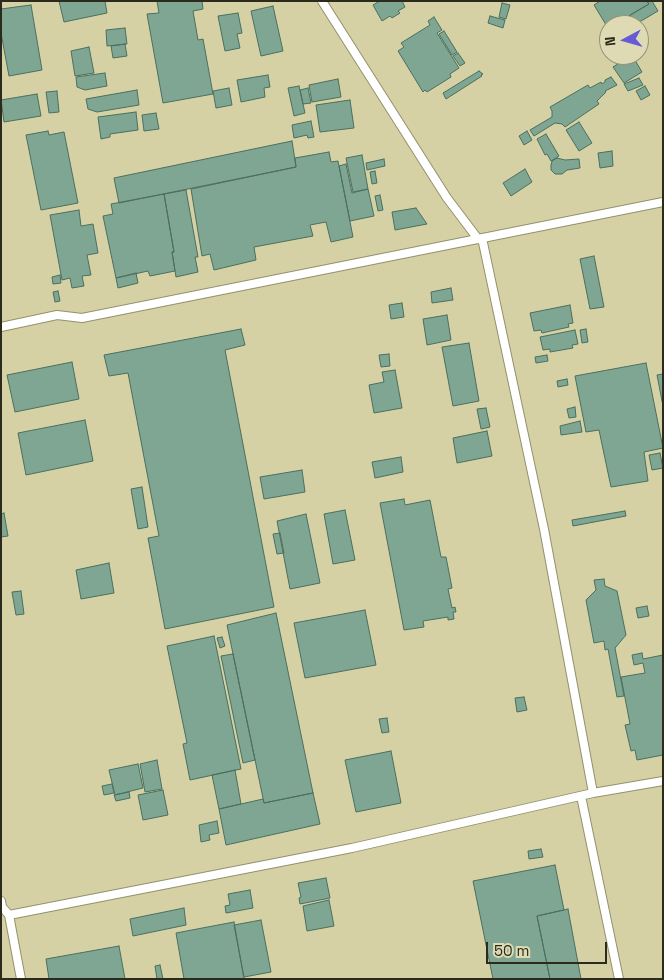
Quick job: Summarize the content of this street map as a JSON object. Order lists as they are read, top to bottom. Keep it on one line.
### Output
{"scale_bar":"50 m","north":"left"}
